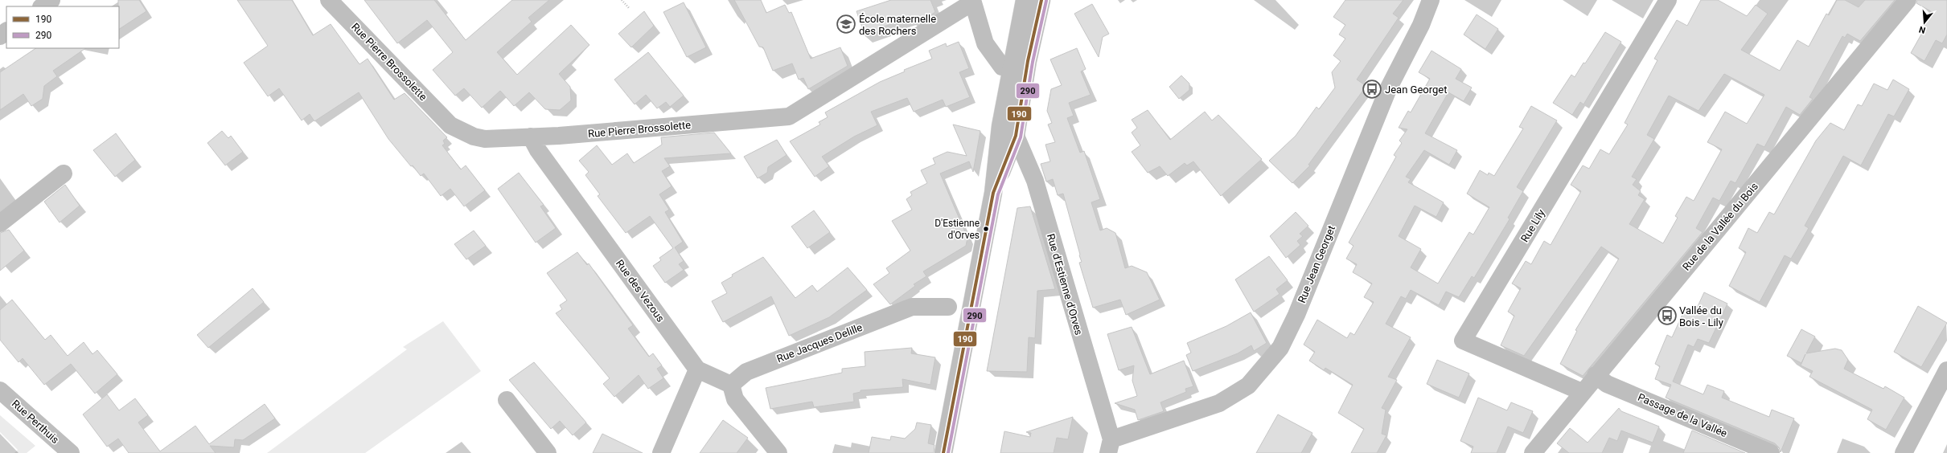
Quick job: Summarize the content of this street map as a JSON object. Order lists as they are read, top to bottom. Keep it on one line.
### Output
{"streets":{"street":["Rue Pierre Brossolette","Rue Lily","Rue de la Vallée du Bois","Rue Jean Georget","Rue d'Estienne d'Orves","Rue des Vezous","Rue Jacques Delille","Passage de la Vallée","Rue Perthuis"]},"crossings":[["Rue Pierre Brossolette","Rue des Vezous"],["Rue Lily","Rue de la Vallée du Bois"],["Rue de la Vallée du Bois","Passage de la Vallée"],["Rue Jean Georget","Rue d'Estienne d'Orves"]],"places":{"school or university":["École maternelle des Rochers"],"bus stop":["Jean Georget","Vallée du Bois - Lily"],"other":["D'Estienne d'Orves"]},"lines":["transit line 190","transit line 290"],"legend":["190","290"],"north":"bottom"}
